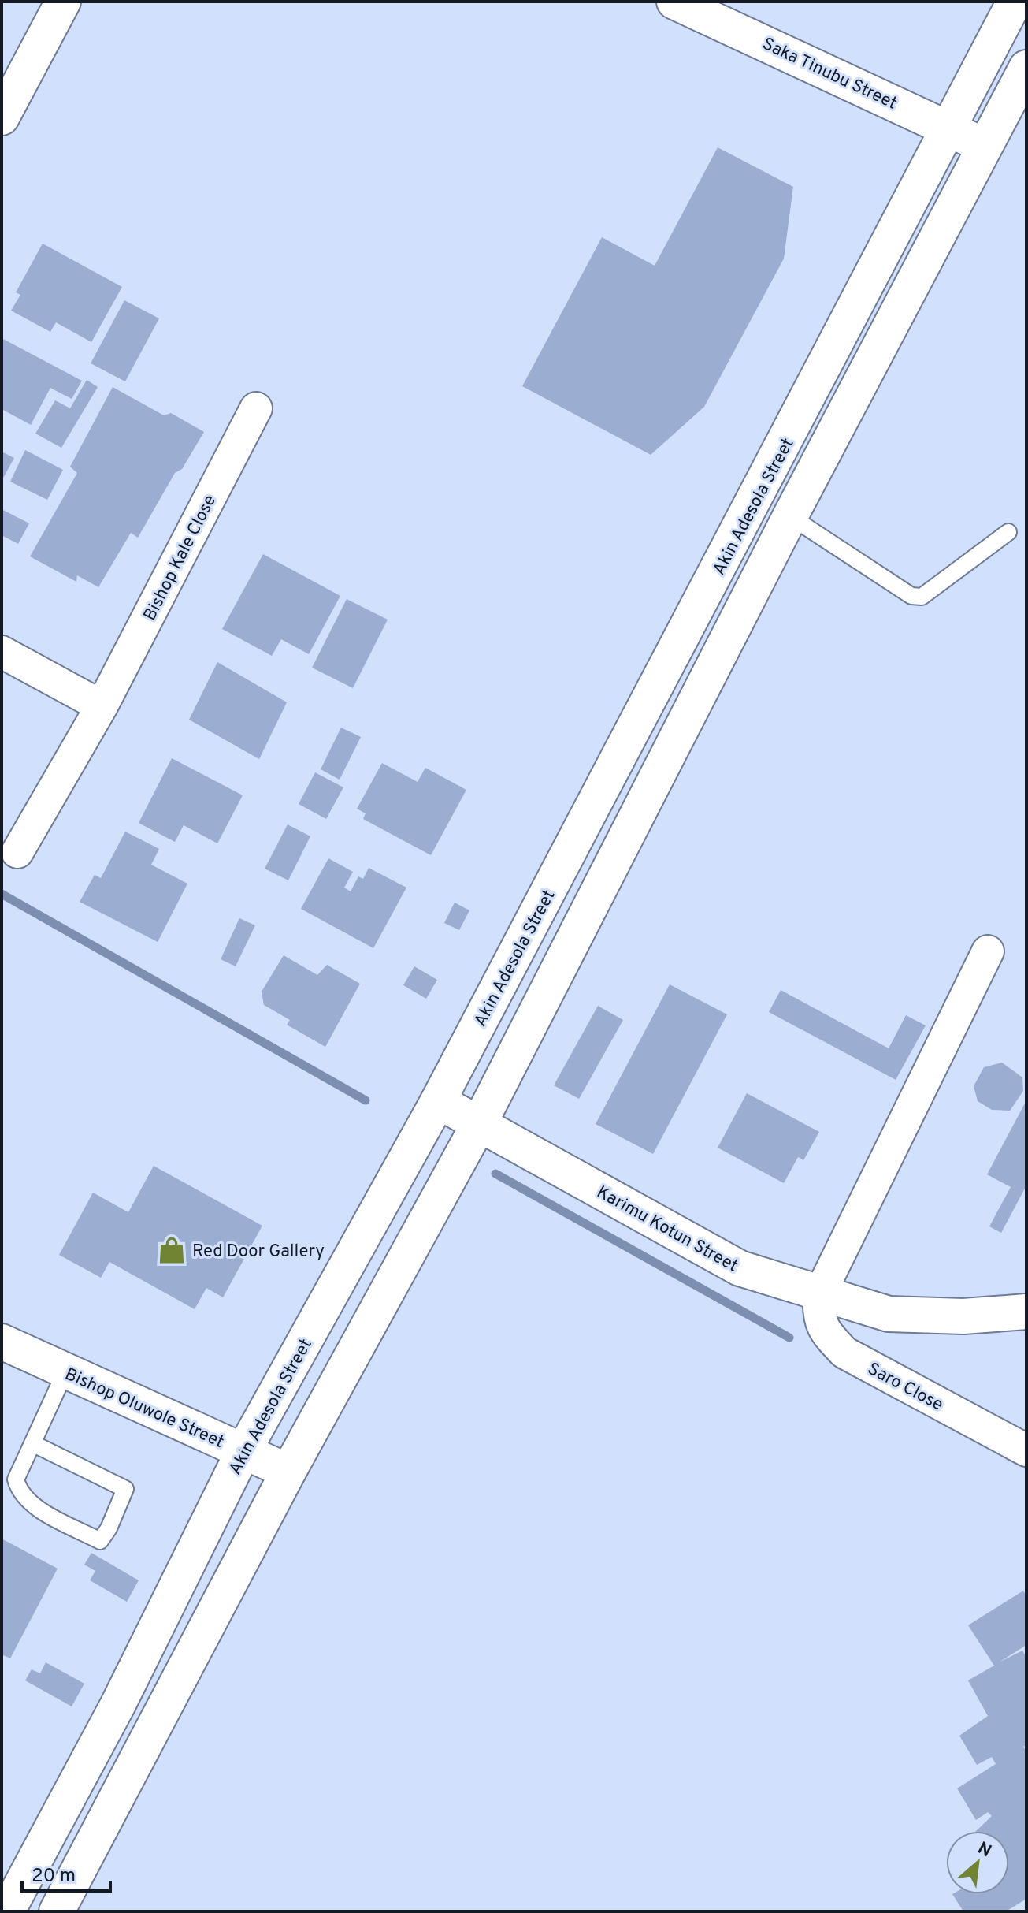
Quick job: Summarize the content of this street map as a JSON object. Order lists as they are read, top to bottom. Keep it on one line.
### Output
{"streets":{"main road":["Saka Tinubu Street","Akin Adesola Street","Karimu Kotun Street","Bishop Oluwole Street"],"street":["Bishop Kale Close","Saro Close"]},"crossings":[["Saka Tinubu Street","Akin Adesola Street"],["Akin Adesola Street","Karimu Kotun Street"],["Akin Adesola Street","Bishop Oluwole Street"],["Karimu Kotun Street","Saro Close"]],"places":{"shop":["Red Door Gallery"]},"scale_bar":"20 m","north":"top right"}
